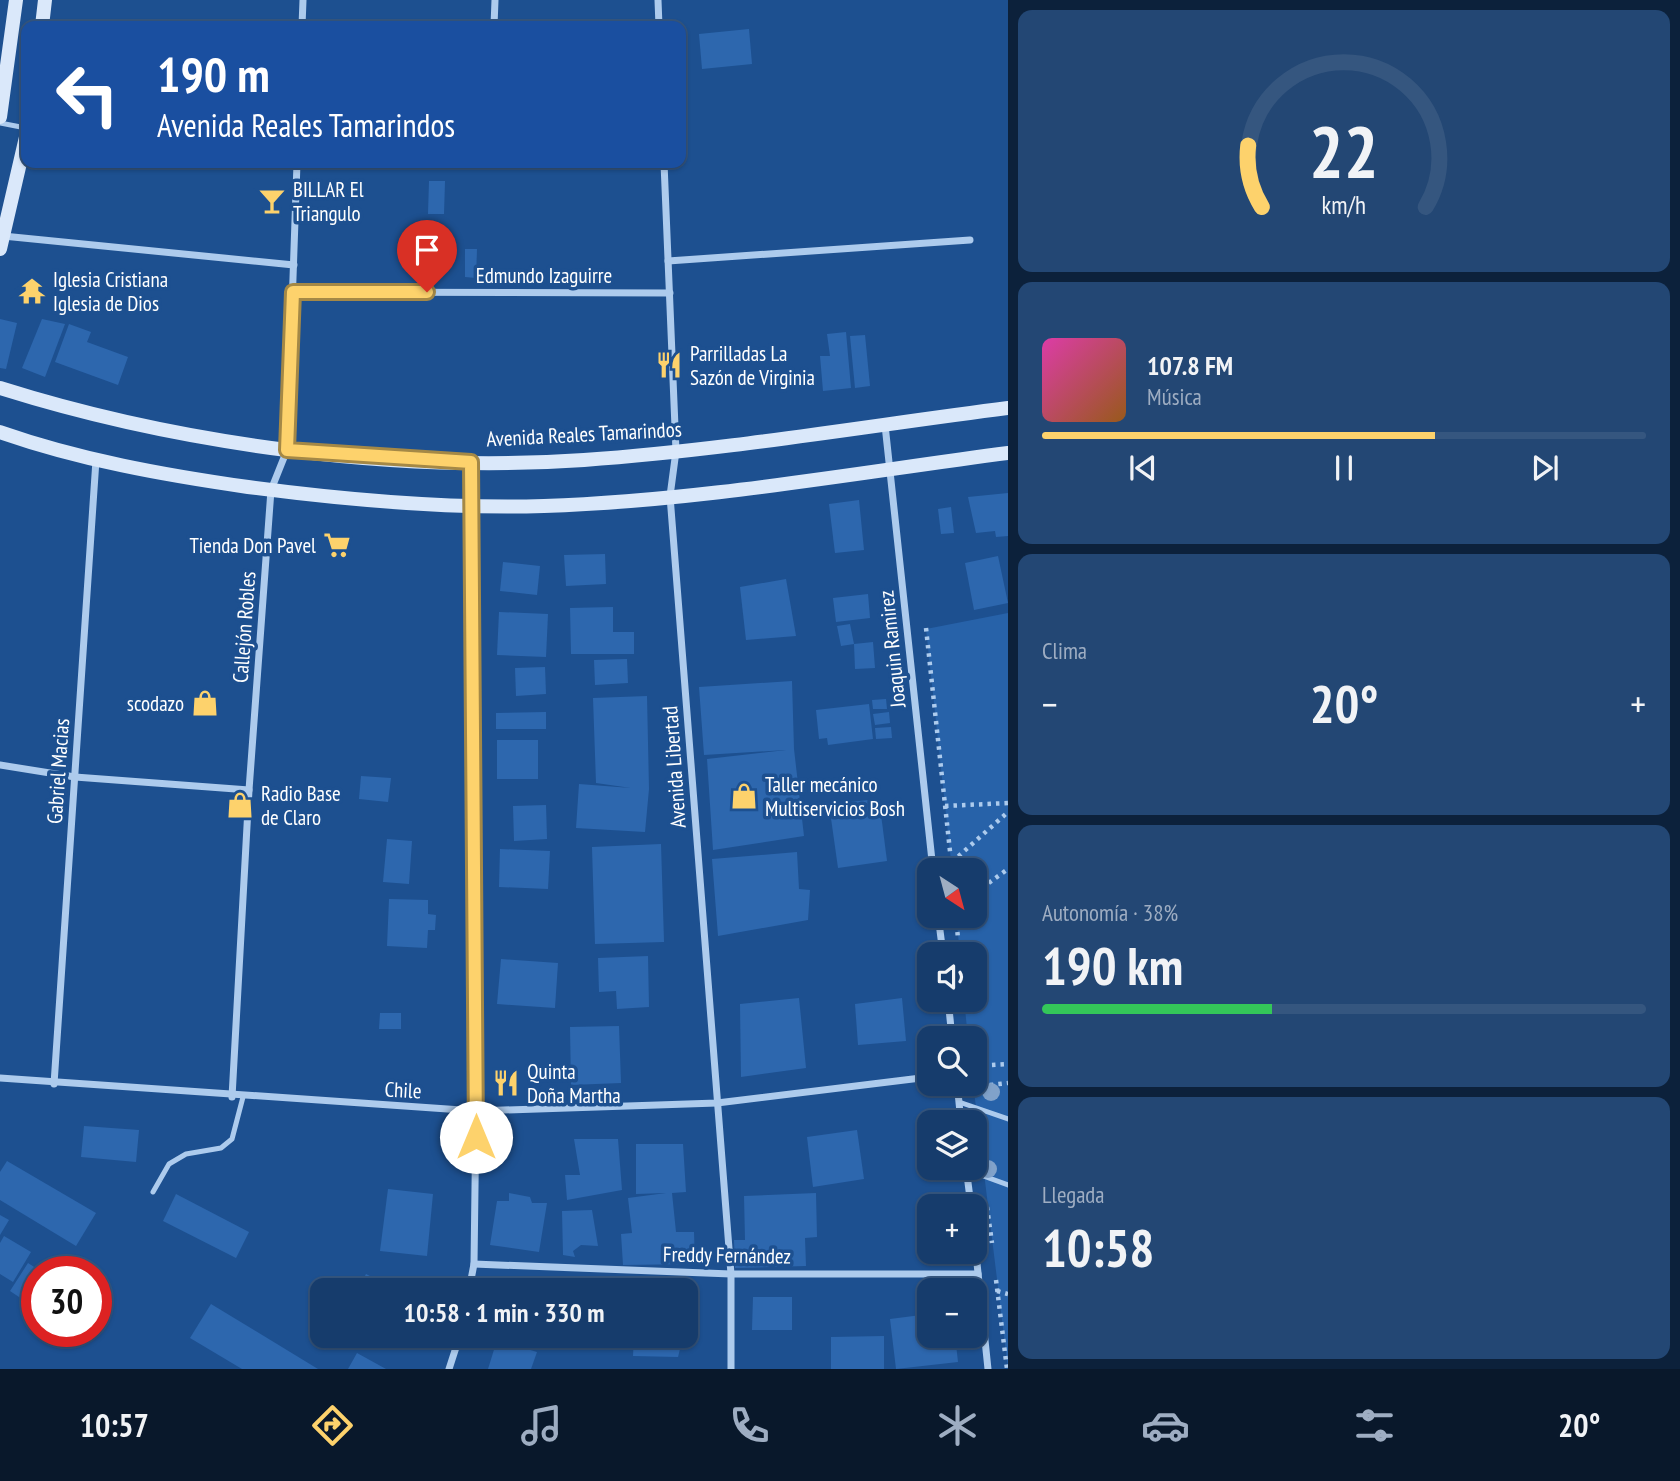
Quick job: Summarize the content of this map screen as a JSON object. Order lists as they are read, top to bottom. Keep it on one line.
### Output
{"streets":{"main road":["Avenida Reales Tamarindos"],"street":["Edmundo Izaguirre","Callejón Robles","Joaquin Ramirez","Avenida Libertad","Gabriel Macias","Chile","Freddy Fernández"]},"crossings":[["Edmundo Izaguirre","Callejón Robles"],["Edmundo Izaguirre","Avenida Libertad"],["Avenida Reales Tamarindos","Callejón Robles"],["Avenida Reales Tamarindos","Joaquin Ramirez"],["Avenida Reales Tamarindos","Avenida Libertad"],["Callejón Robles","Chile"],["Avenida Libertad","Chile"],["Avenida Libertad","Freddy Fernández"],["Gabriel Macias","Chile"]],"places":{"bar":["BILLAR El Triangulo"],"temple":["Iglesia Cristiana Iglesia de Dios"],"restaurant":["Parrilladas La Sazón de Virginia","Quinta Doña Martha"],"supermarket":["Tienda Don Pavel"],"shop":["scodazo","Taller mecánico Multiservicios Bosh","Radio Base de Claro"]},"north":"bottom right","page":{"turn":["190 m","Avenida Reales Tamarindos"],"song":["107.8 FM","Música"],"tile":["Clima",["Autonomía · 38%","190 km"],["Llegada","10:58"]],"heat":["−","20°","+"],"map_buttons":["+","−"],"limit":"30","trip":"10:58 · 1 min · 330 m","tabs":["10:57","20°"],"gauge":["22","km/h"]}}
